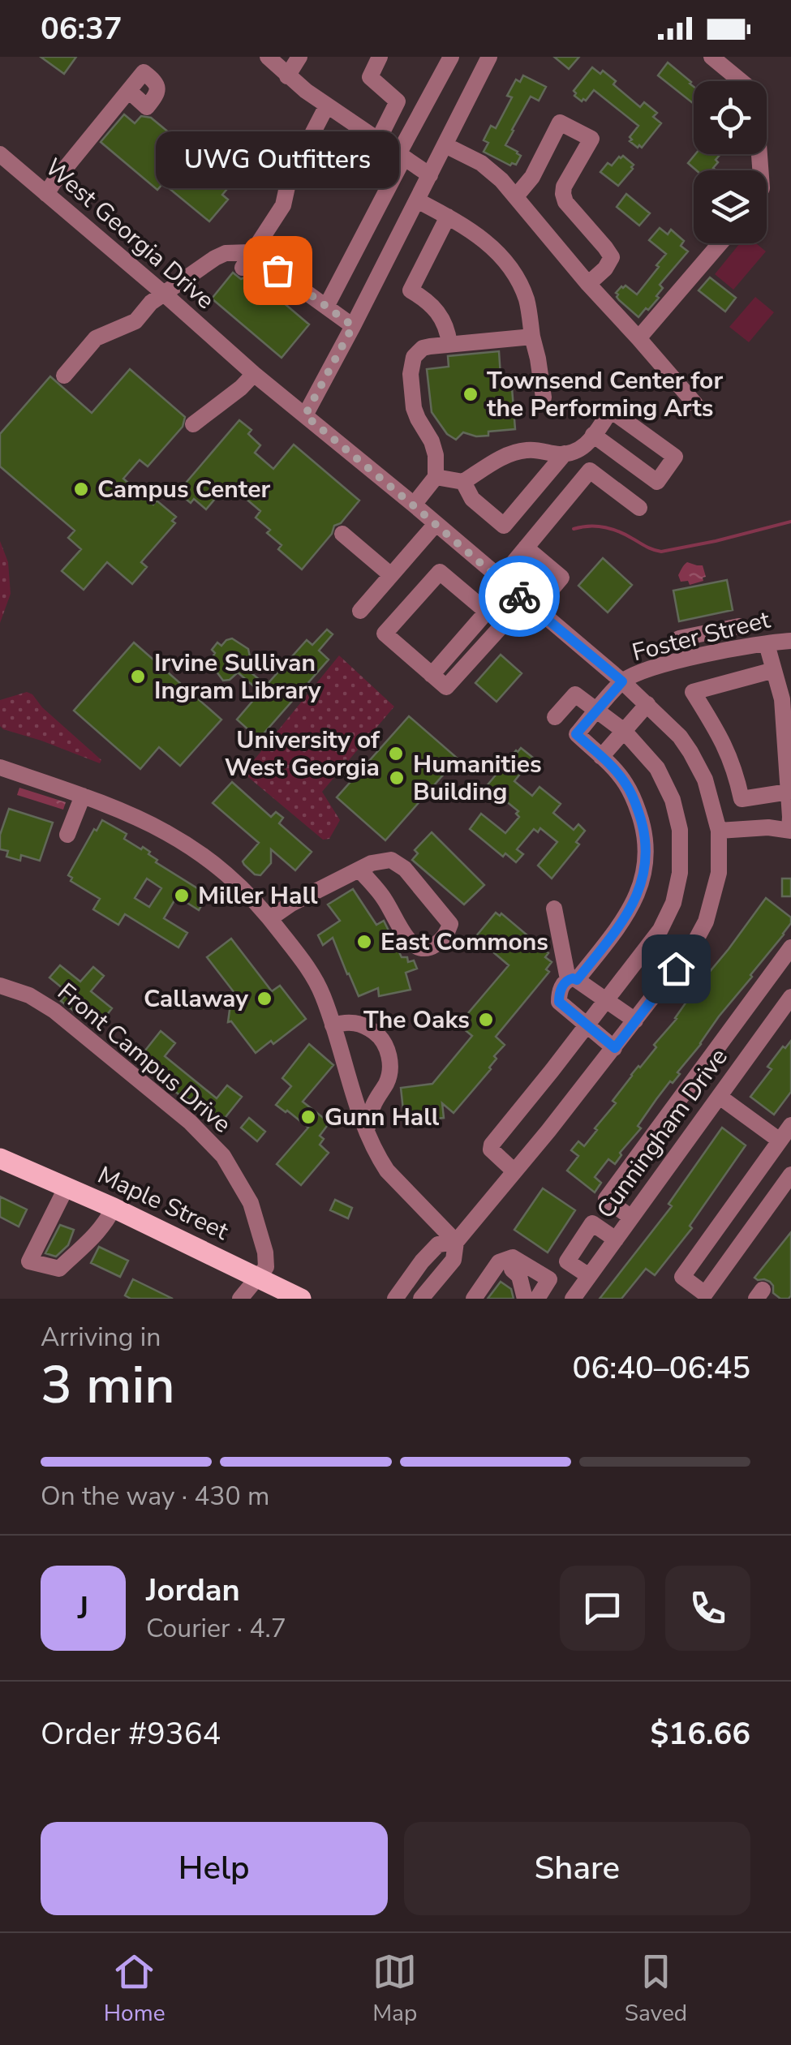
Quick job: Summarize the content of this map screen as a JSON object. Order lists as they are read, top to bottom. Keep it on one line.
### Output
{"streets":{"main road":["Maple Street"],"street":["West Georgia Drive","Foster Street","Front Campus Drive","Cunningham Drive"]},"crossings":[["West Georgia Drive","Foster Street"],["Front Campus Drive","Maple Street"]],"places":["UWG Outfitters","Townsend Center for the Performing Arts","Campus Center","Irvine Sullivan Ingram Library","University of West Georgia","Humanities Building","Miller Hall","East Commons","Callaway","The Oaks","Gunn Hall"],"page":{"status":"06:37","bubble":"UWG Outfitters","heading":["3 min","Arriving in","06:40–06:45"],"panel":["Jordan","Courier · 4.7","Order #9364","$16.66"],"bar":"On the way · 430 m","round":"J","buttons":["Help","Share"],"tabs":["Home","Map","Saved"]}}
